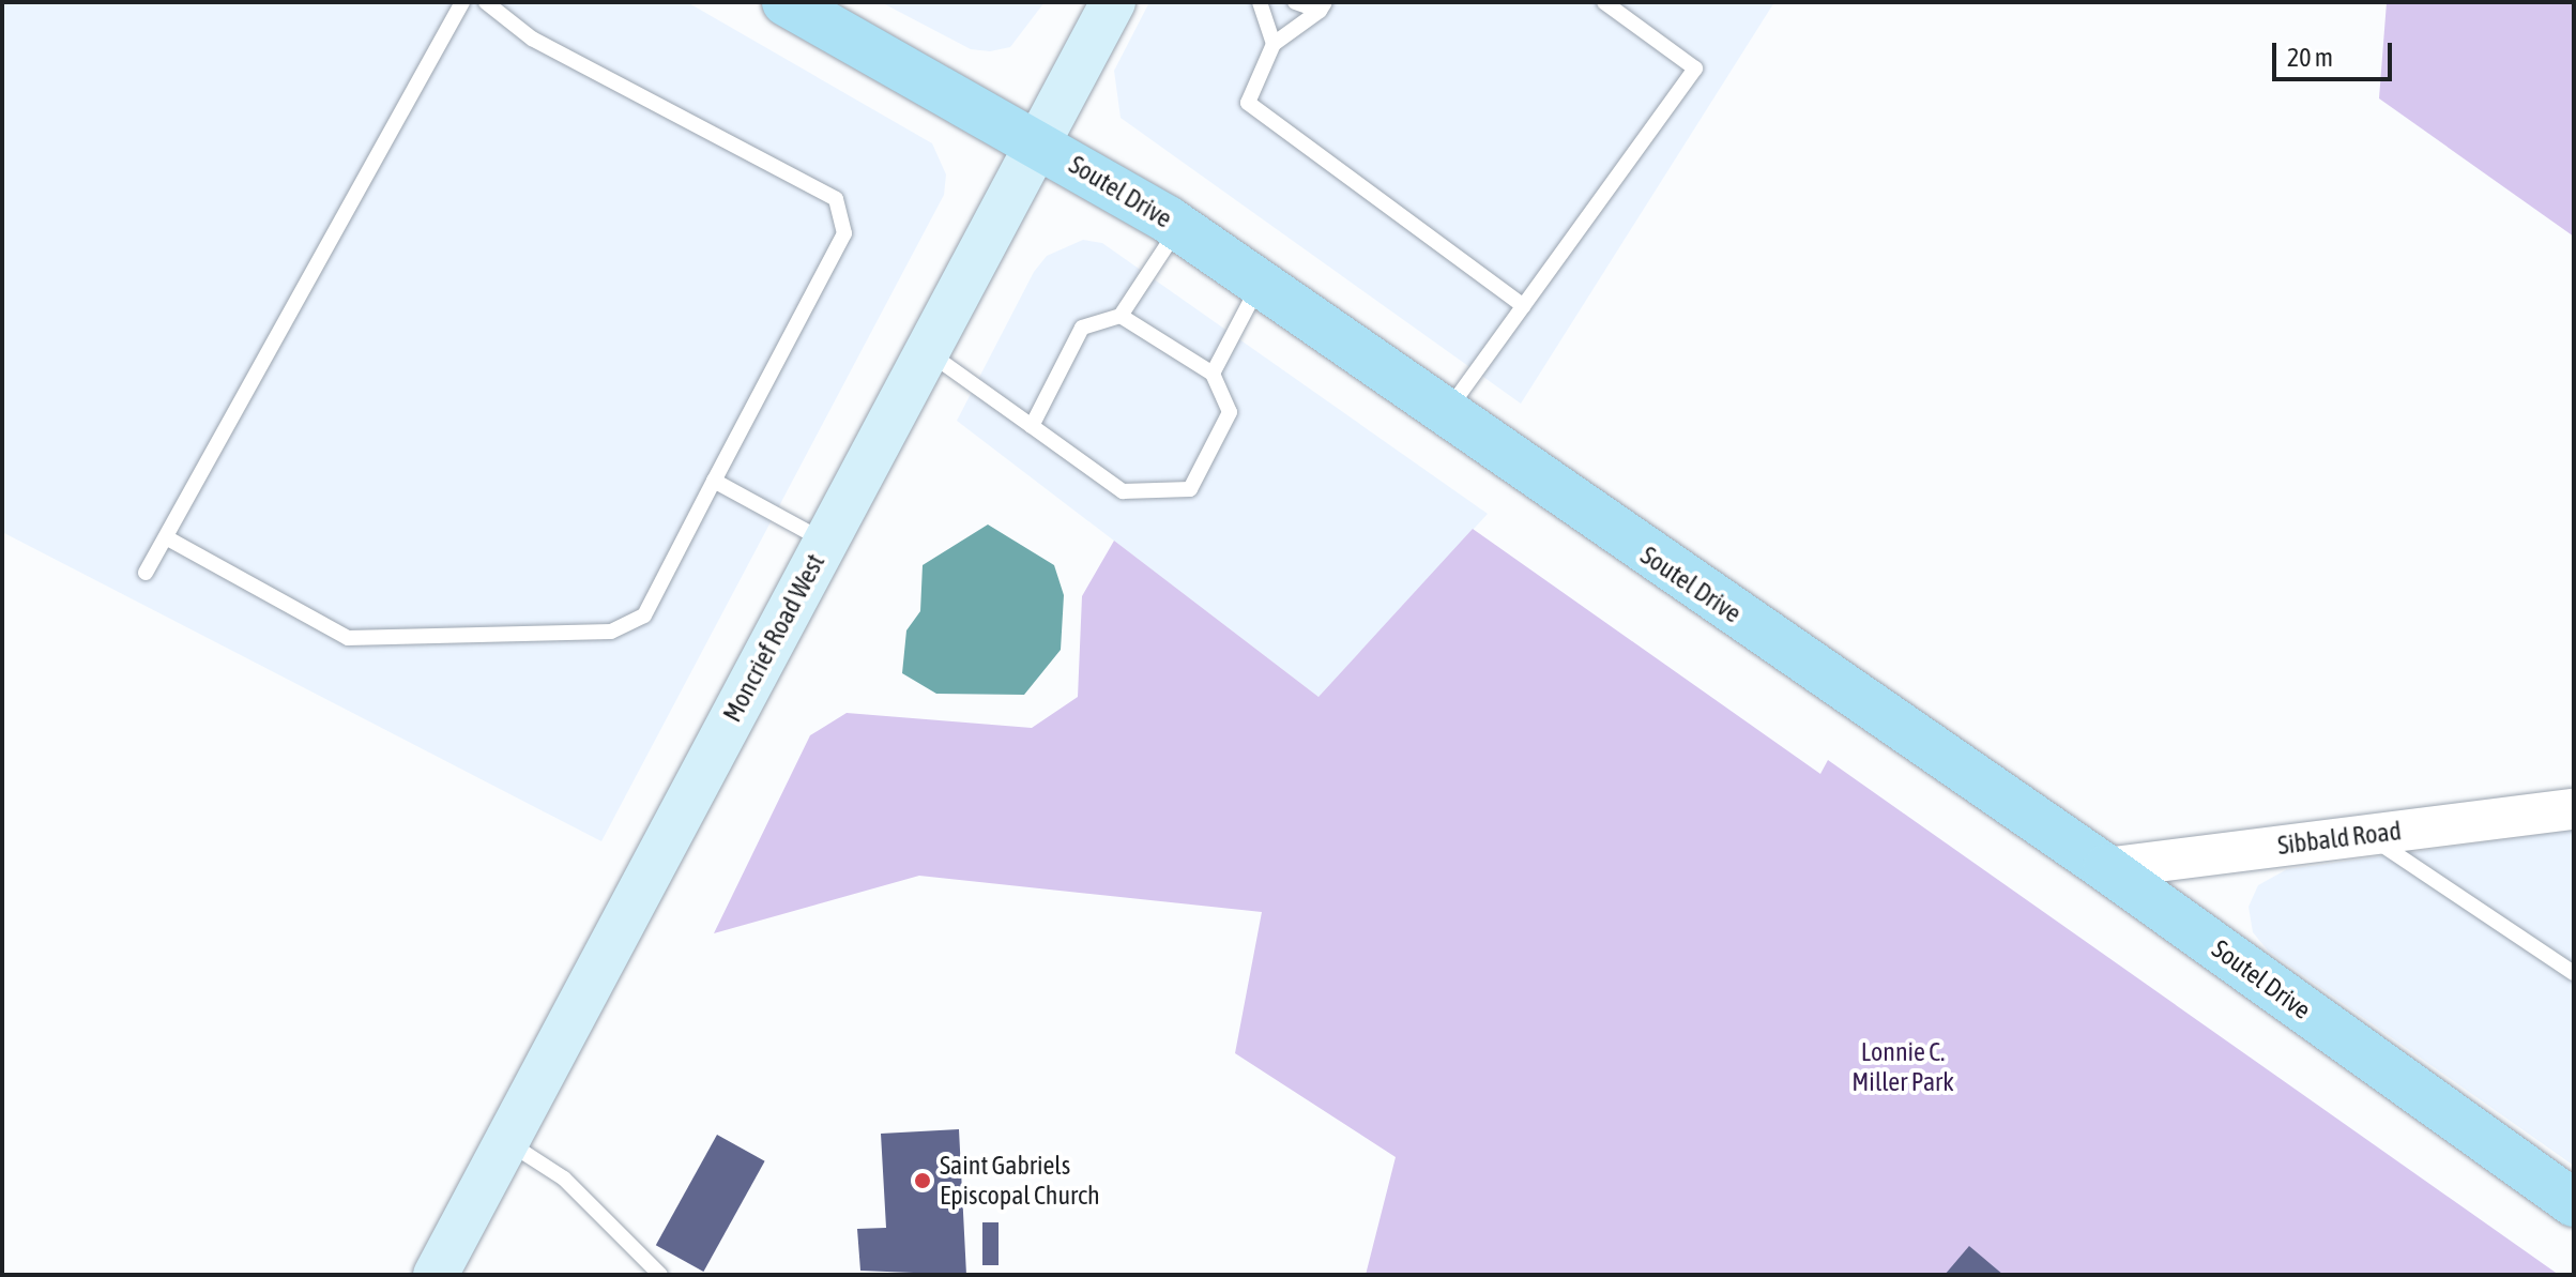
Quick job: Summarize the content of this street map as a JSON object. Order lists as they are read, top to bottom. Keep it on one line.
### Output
{"streets":{"main road":["Soutel Drive","Moncrief Road West"],"street":["Sibbald Road"]},"crossings":[["Soutel Drive","Moncrief Road West"],["Soutel Drive","Sibbald Road"]],"parks":["Lonnie C. Miller Park"],"places":["Saint Gabriels Episcopal Church"],"scale_bar":"20 m"}
